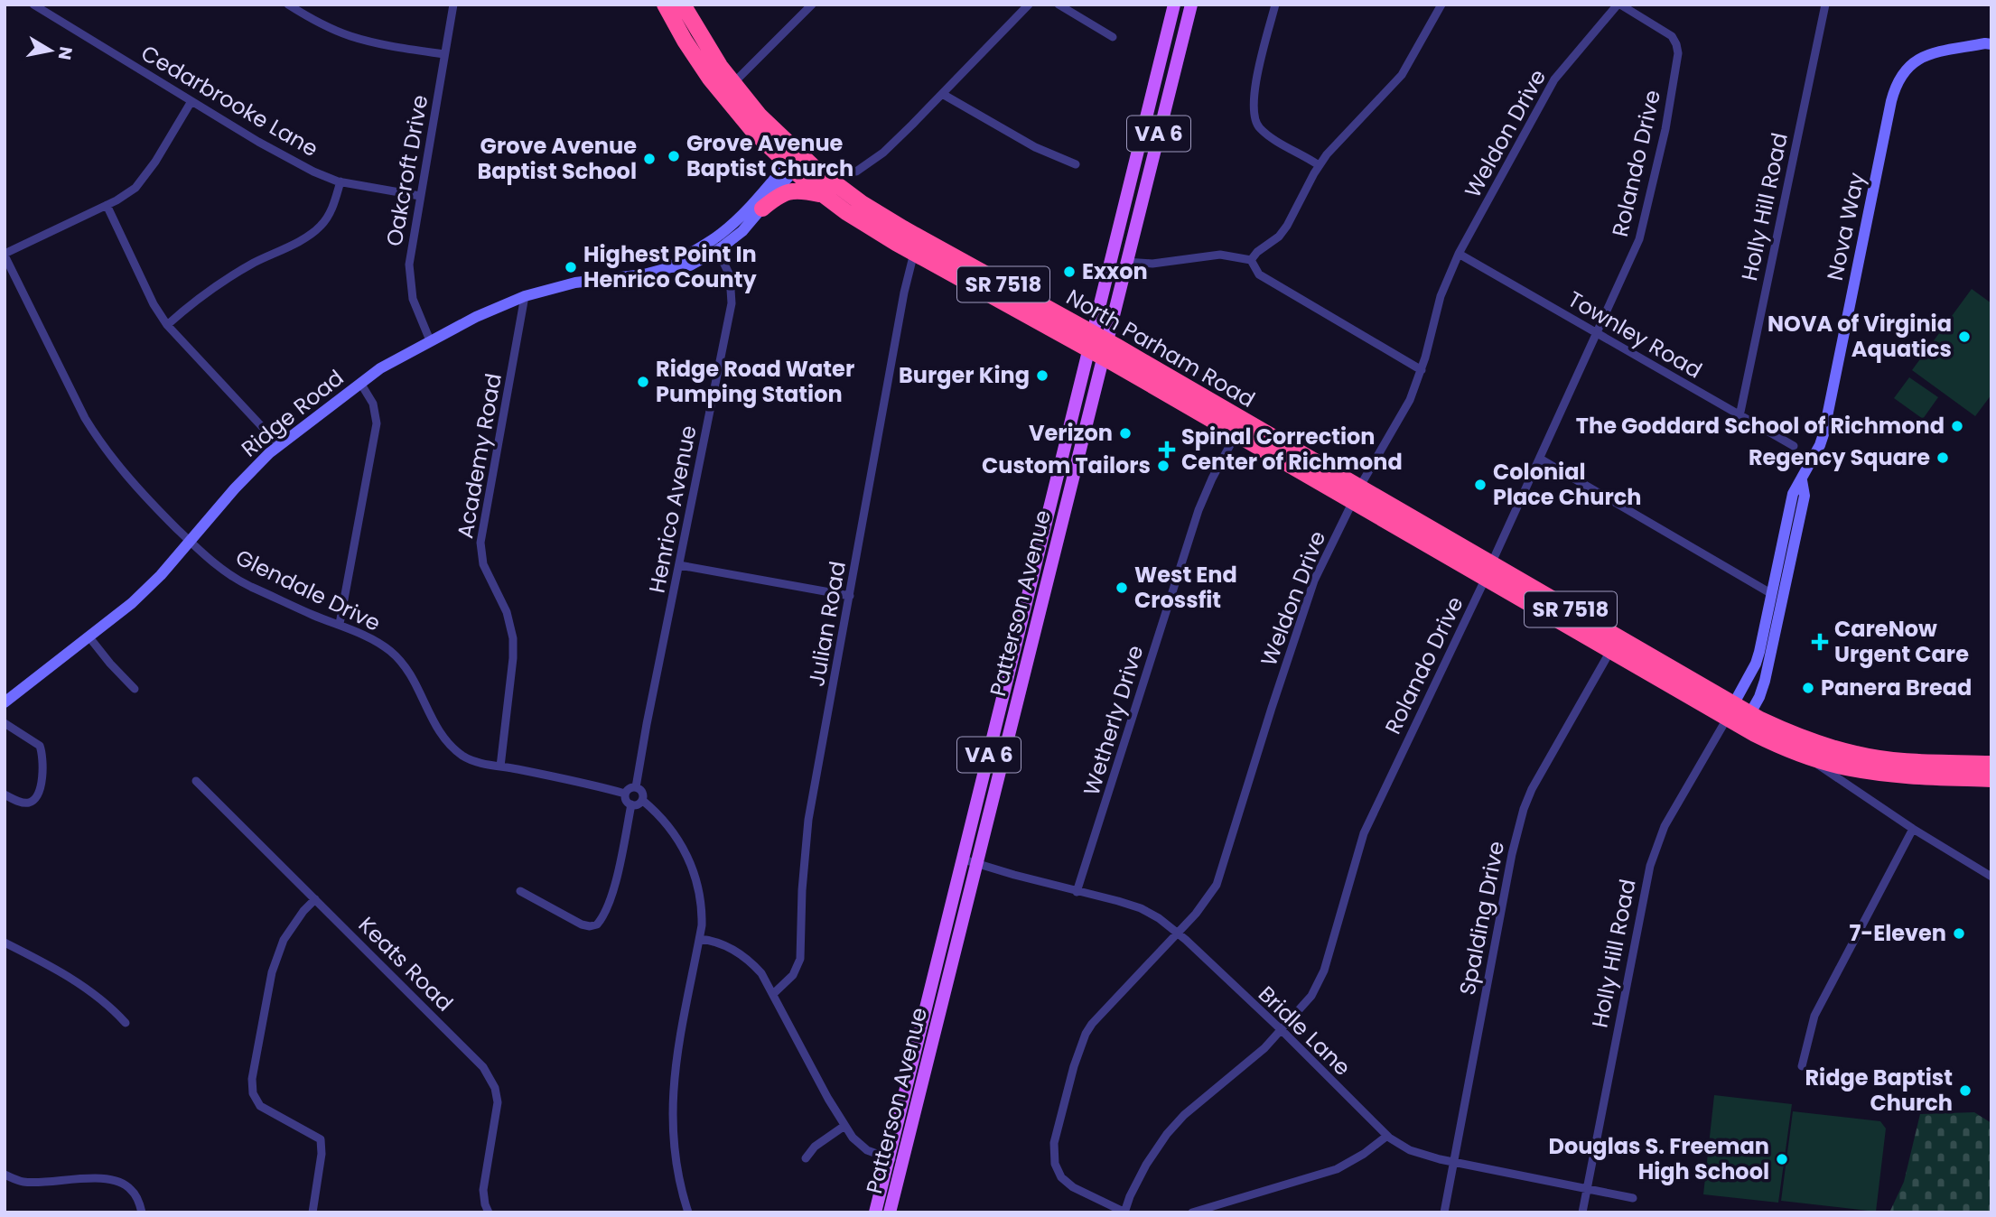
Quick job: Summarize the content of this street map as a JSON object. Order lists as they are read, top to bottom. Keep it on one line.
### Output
{"streets":{"highway":["SR 7518","North Parham Road"],"main road":["VA 6","Patterson Avenue"],"street":["Cedarbrooke Lane","Weldon Drive","Rolando Drive","Oakcroft Drive","Holly Hill Road","Nova Way","Townley Road","Ridge Road","Academy Road","Henrico Avenue","Glendale Drive","Julian Road","Wetherly Drive","Spalding Drive","Keats Road","Bridle Lane"]},"crossings":[["Cedarbrooke Lane","Oakcroft Drive"],["Weldon Drive","Rolando Drive"],["Weldon Drive","Townley Road"],["Weldon Drive","North Parham Road"],["Weldon Drive","Bridle Lane"],["Rolando Drive","Townley Road"],["Rolando Drive","North Parham Road"],["Rolando Drive","Bridle Lane"],["Oakcroft Drive","Ridge Road"],["Holly Hill Road","Nova Way"],["Holly Hill Road","Townley Road"],["Holly Hill Road","North Parham Road"],["Holly Hill Road","Bridle Lane"],["North Parham Road","Ridge Road"],["North Parham Road","Patterson Avenue"],["North Parham Road","Julian Road"],["North Parham Road","Wetherly Drive"],["North Parham Road","Spalding Drive"],["Ridge Road","Academy Road"],["Ridge Road","Henrico Avenue"],["Ridge Road","Glendale Drive"],["Academy Road","Glendale Drive"],["Henrico Avenue","Glendale Drive"],["Patterson Avenue","Bridle Lane"],["Wetherly Drive","Bridle Lane"],["Spalding Drive","Bridle Lane"]],"places":{"other":["Grove Avenue Baptist Church","Grove Avenue Baptist School","Highest Point In Henrico County","Exxon","NOVA of Virginia Aquatics","Burger King","Ridge Road Water Pumping Station","The Goddard School of Richmond","Verizon","Regency Square","Custom Tailors","Colonial Place Church","West End Crossfit","Panera Bread","7-Eleven","Ridge Baptist Church","Douglas S. Freeman High School"],"health":["Spinal Correction Center of Richmond","CareNow Urgent Care"]},"north":"right"}
